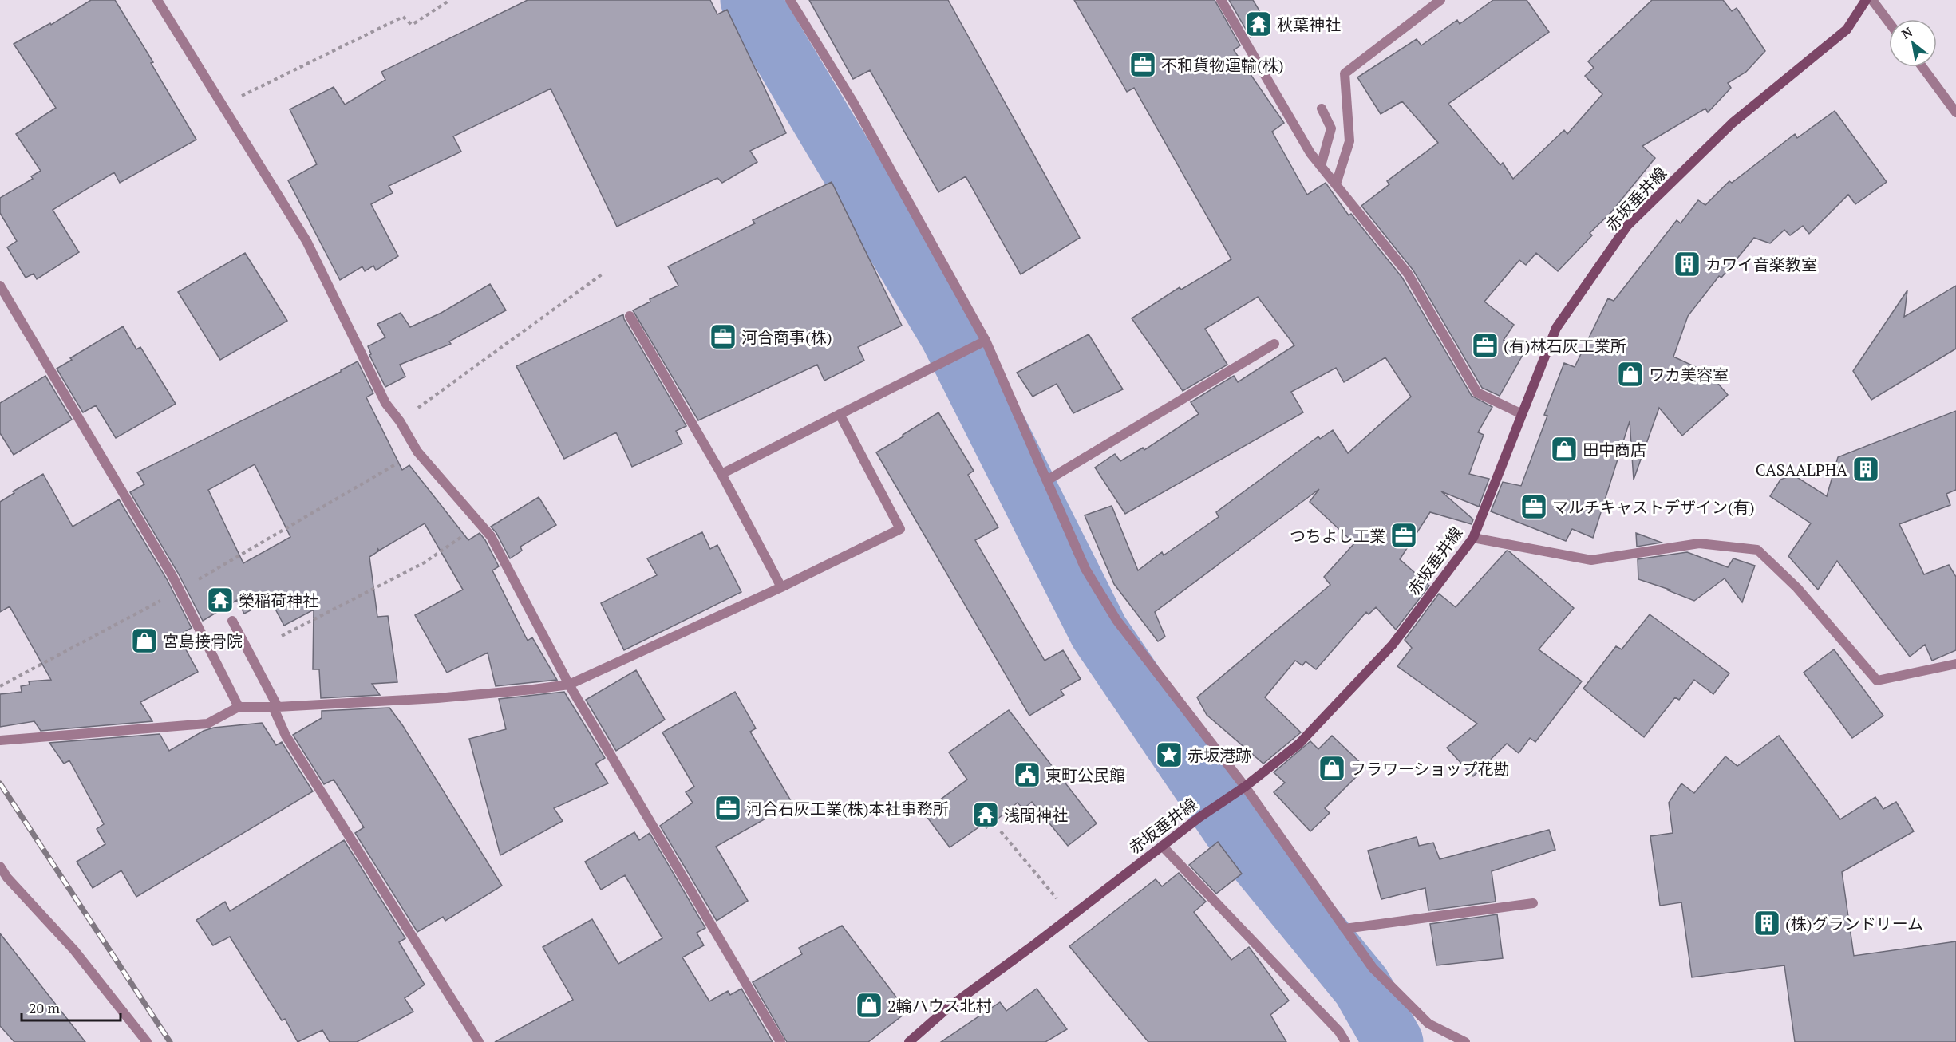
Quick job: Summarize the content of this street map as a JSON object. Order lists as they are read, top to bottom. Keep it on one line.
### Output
{"streets":{"main road":["赤坂垂井線"]},"places":{"temple":["秋葉神社","榮稲荷神社","浅間神社"],"office":["不和貨物運輸(株)","河合商事(株)","(有)林石灰工業所","マルチキャストデザイン(有)","つちよし工業","河合石灰工業(株)本社事務所"],"building":["カワイ音楽教室","CASAALPHA","(株)グランドリーム"],"shop":["ワカ美容室","田中商店","宮島接骨院","フラワーショップ花勘","2輪ハウス北村"],"place":["赤坂港跡"],"public building":["東町公民館"]},"scale_bar":"20 m","north":"top left"}
